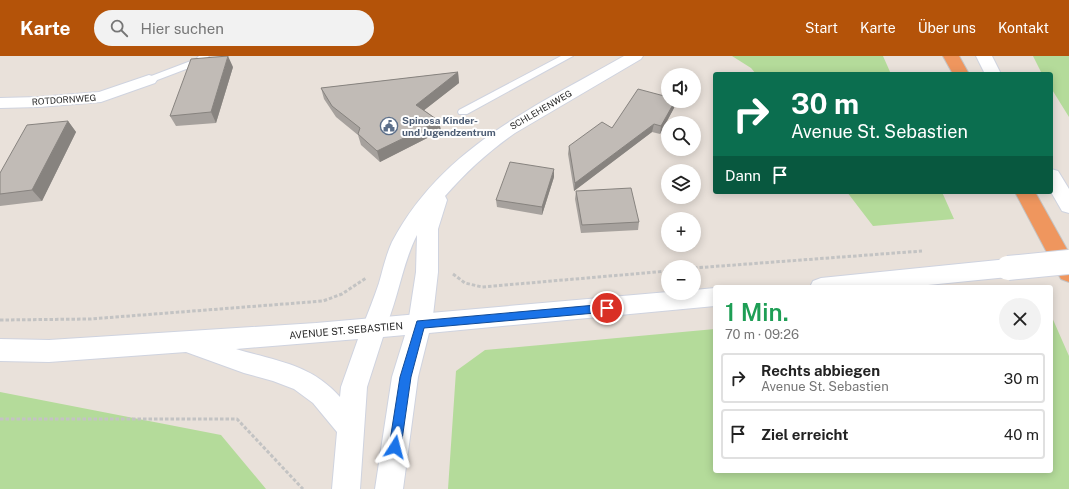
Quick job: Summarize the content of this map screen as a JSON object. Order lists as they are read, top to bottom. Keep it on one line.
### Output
{"streets":{"main road":["ROTDORNWEG","SCHLEHENWEG","AVENUE ST. SEBASTIEN"]},"crossings":[["SCHLEHENWEG","AVENUE ST. SEBASTIEN"]],"places":{"public building":["Spinosa Kinder- und Jugendzentrum"]},"page":{"header":"Karte","search":"Hier suchen","nav":["Start","Karte","Über uns","Kontakt"],"map_buttons":["+","−"],"turn":["30 m","Avenue St. Sebastien"],"then":"Dann","heading":["1 Min.","70 m · 09:26"],"list":[{"name":"Rechts abbiegen","note":"Avenue St. Sebastien","value":"30 m"},{"name":"Ziel erreicht","value":"40 m"}]}}
